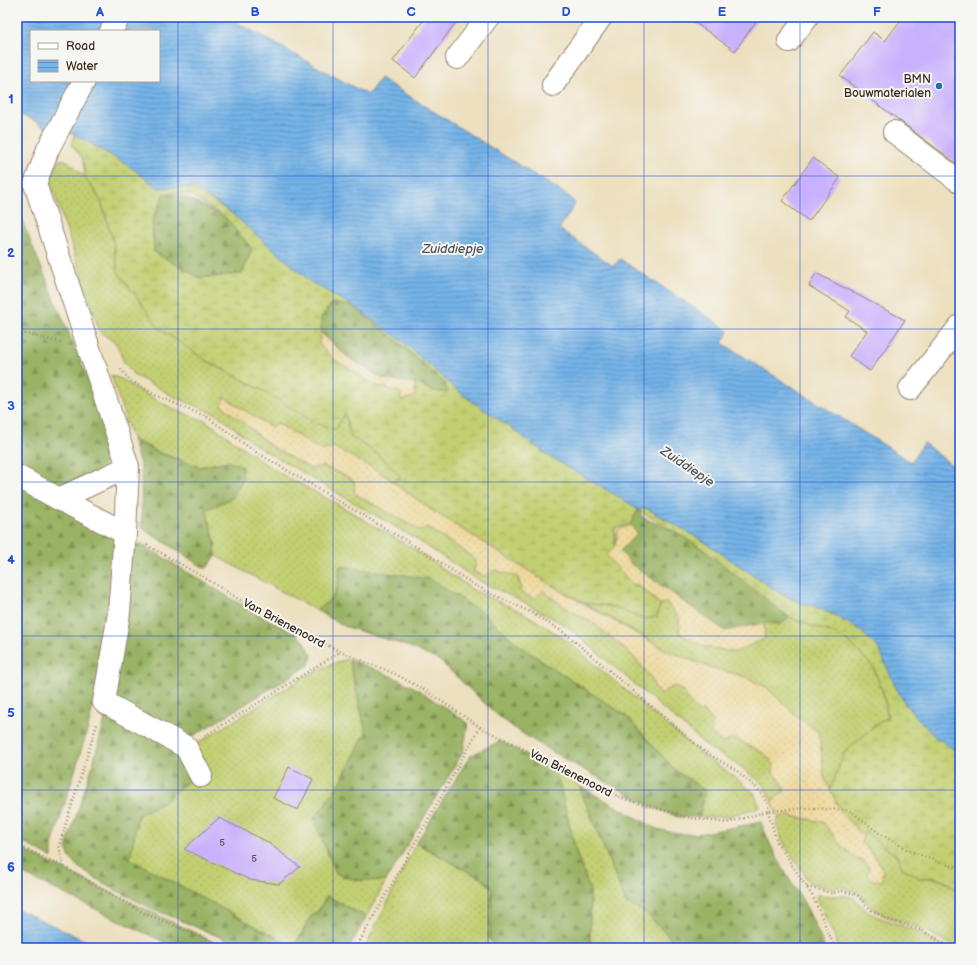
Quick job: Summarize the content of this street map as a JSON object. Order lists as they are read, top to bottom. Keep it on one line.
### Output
{"streets":{"path":["Van Brienenoord"]},"water":["Zuiddiepje"],"places":["BMN Bouwmaterialen"],"house_numbers":["5","5"],"legend":["Road","Water"],"grid":{"columns":["A","B","C","D","E","F"],"rows":["1","2","3","4","5","6"]}}
